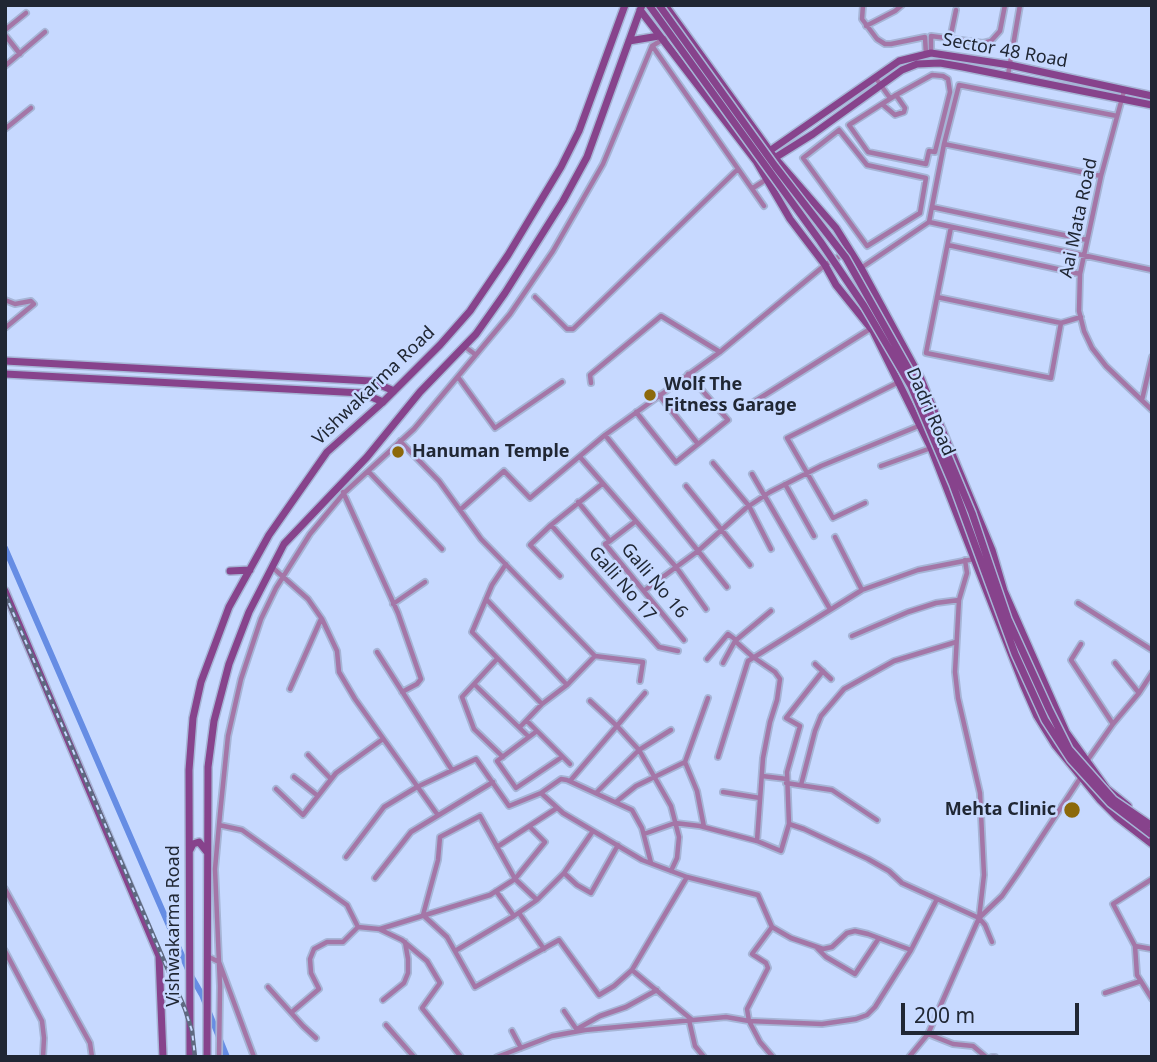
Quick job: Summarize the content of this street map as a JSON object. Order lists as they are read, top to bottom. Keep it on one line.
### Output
{"streets":{"main road":["Sector 48 Road","Vishwakarma Road","Dadri Road"],"street":["Aai Mata Road","Galli No 16","Galli No 17"]},"crossings":[["Sector 48 Road","Aai Mata Road"],["Sector 48 Road","Dadri Road"],["Vishwakarma Road","Dadri Road"]],"places":["Wolf The Fitness Garage","Hanuman Temple","Mehta Clinic"],"scale_bar":"200 m"}
